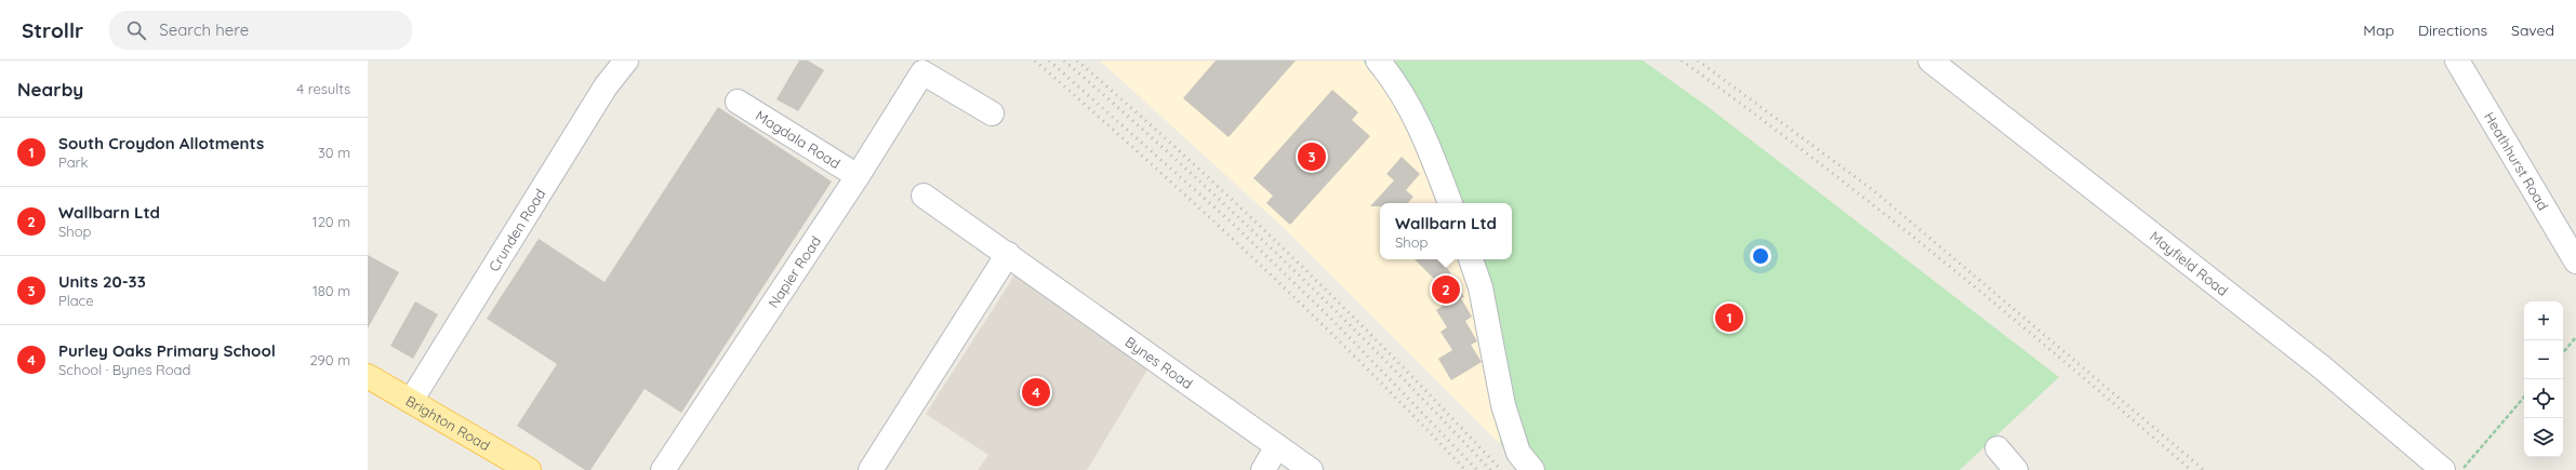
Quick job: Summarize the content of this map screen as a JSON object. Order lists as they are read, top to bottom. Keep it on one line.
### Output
{"streets":{"main road":["Brighton Road"],"street":["Magdala Road","Heathhurst Road","Crunden Road","Mayfield Road","Napier Road","Bynes Road"]},"crossings":[["Magdala Road","Napier Road"],["Crunden Road","Brighton Road"]],"page":{"header":"Strollr","search":"Search here","nav":["Map","Directions","Saved"],"heading":["Nearby","4 results"],"list":[{"mark":"1","name":"South Croydon Allotments","note":"Park","value":"30 m"},{"mark":"2","name":"Wallbarn Ltd","note":"Shop","value":"120 m"},{"mark":"3","name":"Units 20-33","note":"Place","value":"180 m"},{"mark":"4","name":"Purley Oaks Primary School","note":"School · Bynes Road","value":"290 m"}],"pins":["3","2","1","4"],"popup":["Wallbarn Ltd","Shop"],"map_buttons":["+","−"]}}
